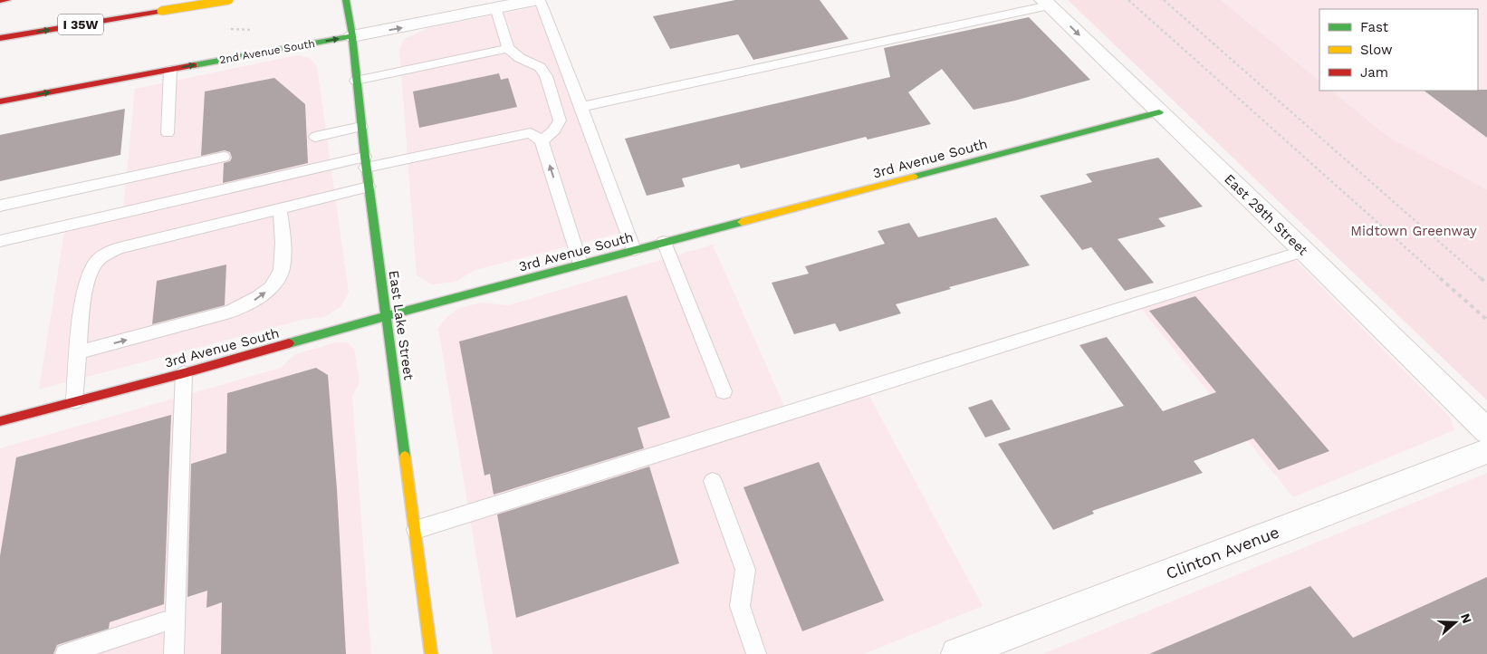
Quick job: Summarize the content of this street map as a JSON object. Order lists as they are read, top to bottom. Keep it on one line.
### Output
{"streets":{"main road":["I 35W","2nd Avenue South","3rd Avenue South","East Lake Street"],"street":["East 29th Street","Clinton Avenue"]},"crossings":[["2nd Avenue South","East Lake Street"],["3rd Avenue South","East 29th Street"],["3rd Avenue South","East Lake Street"]],"one_way":["2nd Avenue South"],"parks":["Midtown Greenway"],"legend":["Fast","Slow","Jam"],"north":"right"}
